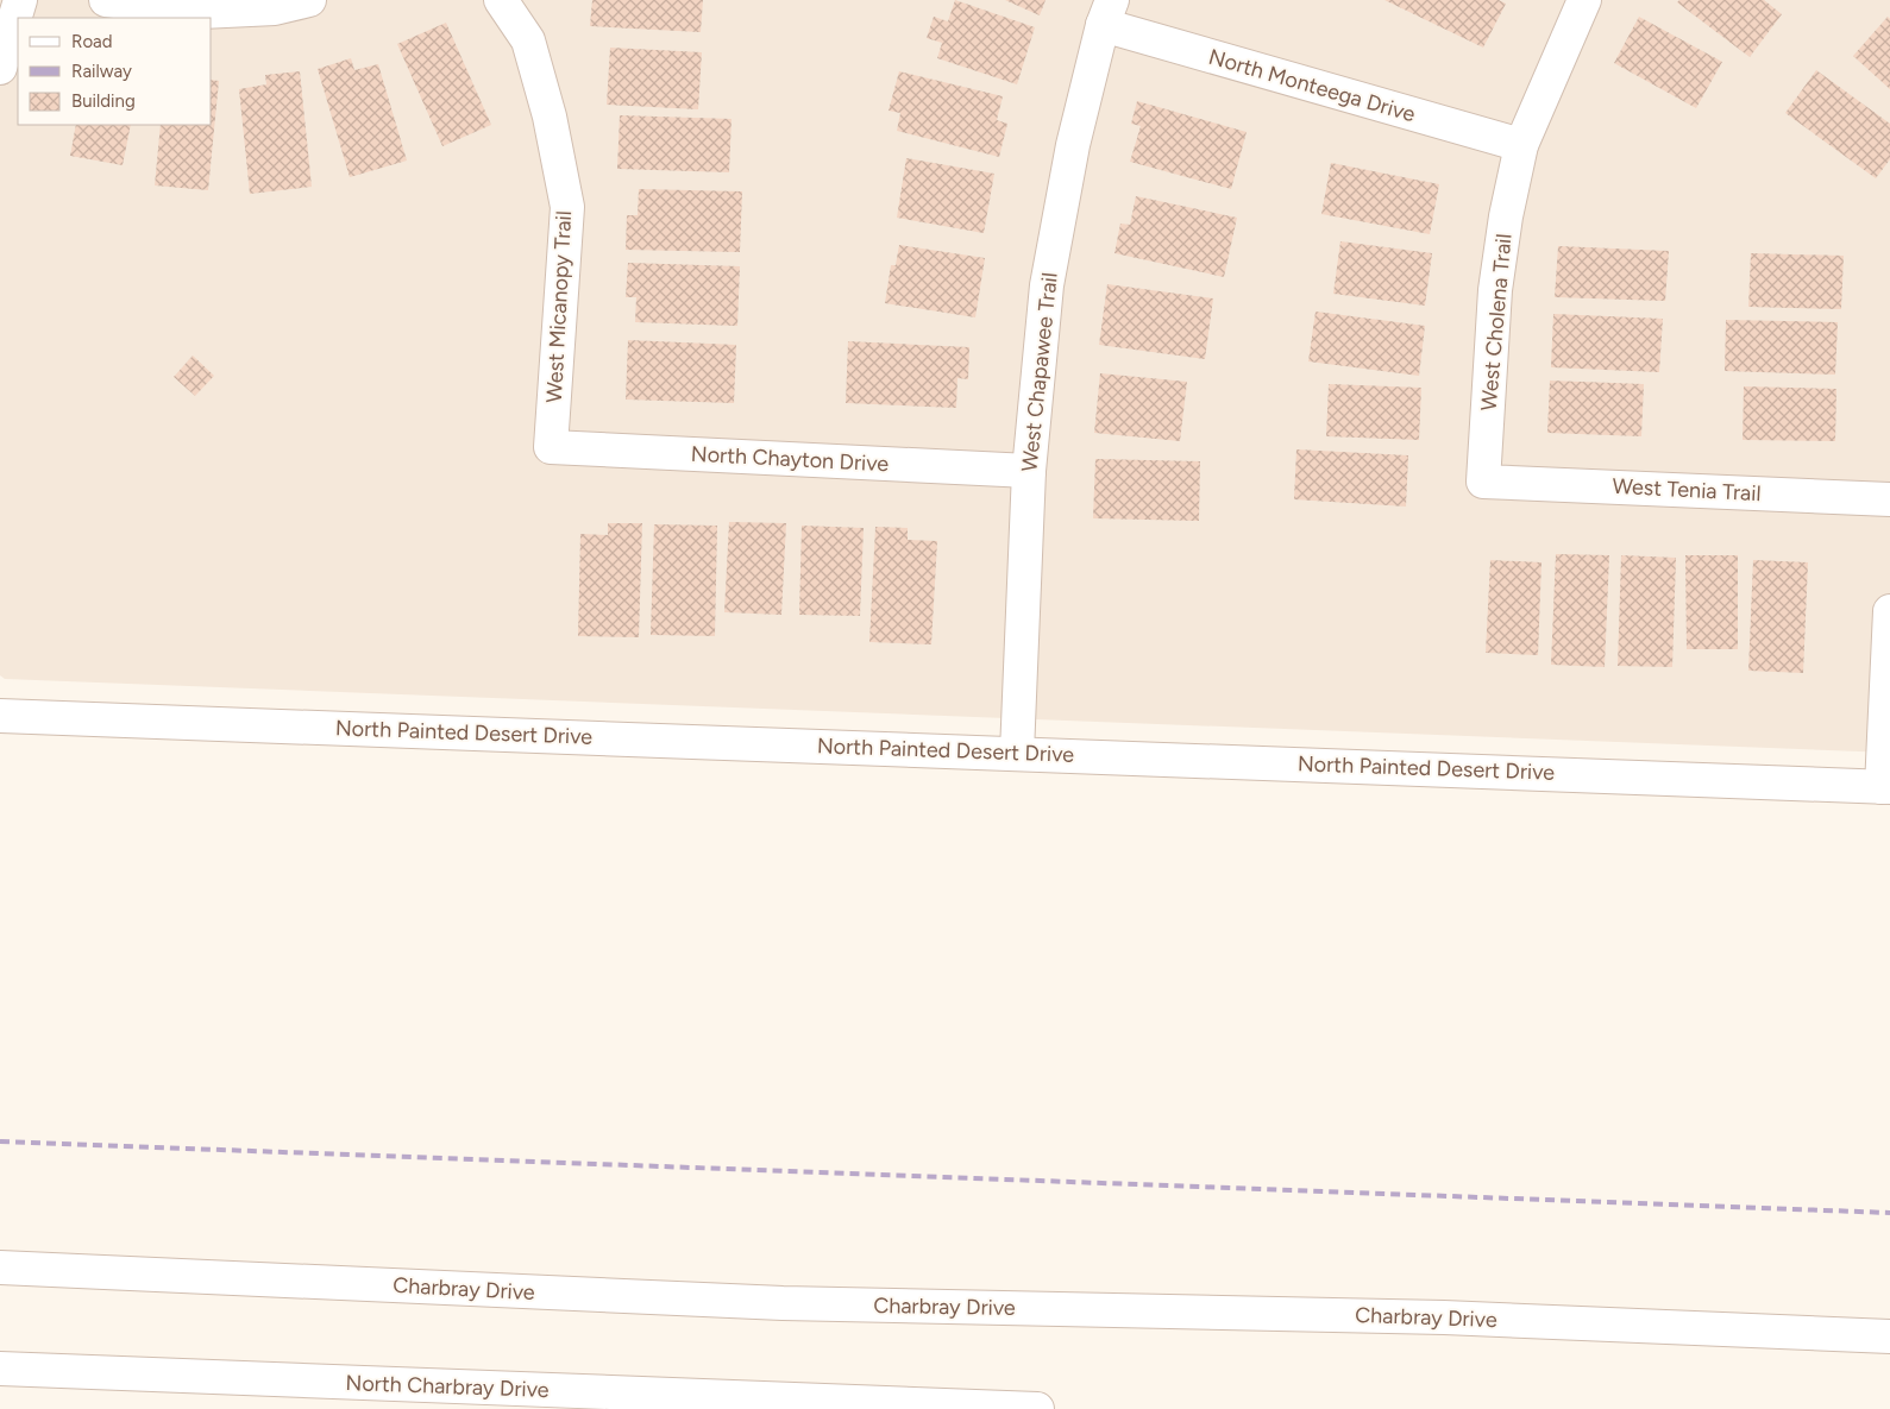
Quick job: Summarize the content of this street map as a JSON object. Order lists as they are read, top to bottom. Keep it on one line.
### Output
{"streets":{"street":["North Monteega Drive","West Micanopy Trail","West Cholena Trail","West Chapawee Trail","North Chayton Drive","West Tenia Trail","North Painted Desert Drive","Charbray Drive","North Charbray Drive"]},"crossings":[["North Monteega Drive","West Cholena Trail"],["North Monteega Drive","West Chapawee Trail"],["West Micanopy Trail","North Chayton Drive"],["West Cholena Trail","West Tenia Trail"],["West Chapawee Trail","North Chayton Drive"],["West Chapawee Trail","North Painted Desert Drive"]],"legend":["Road","Railway","Building"]}
